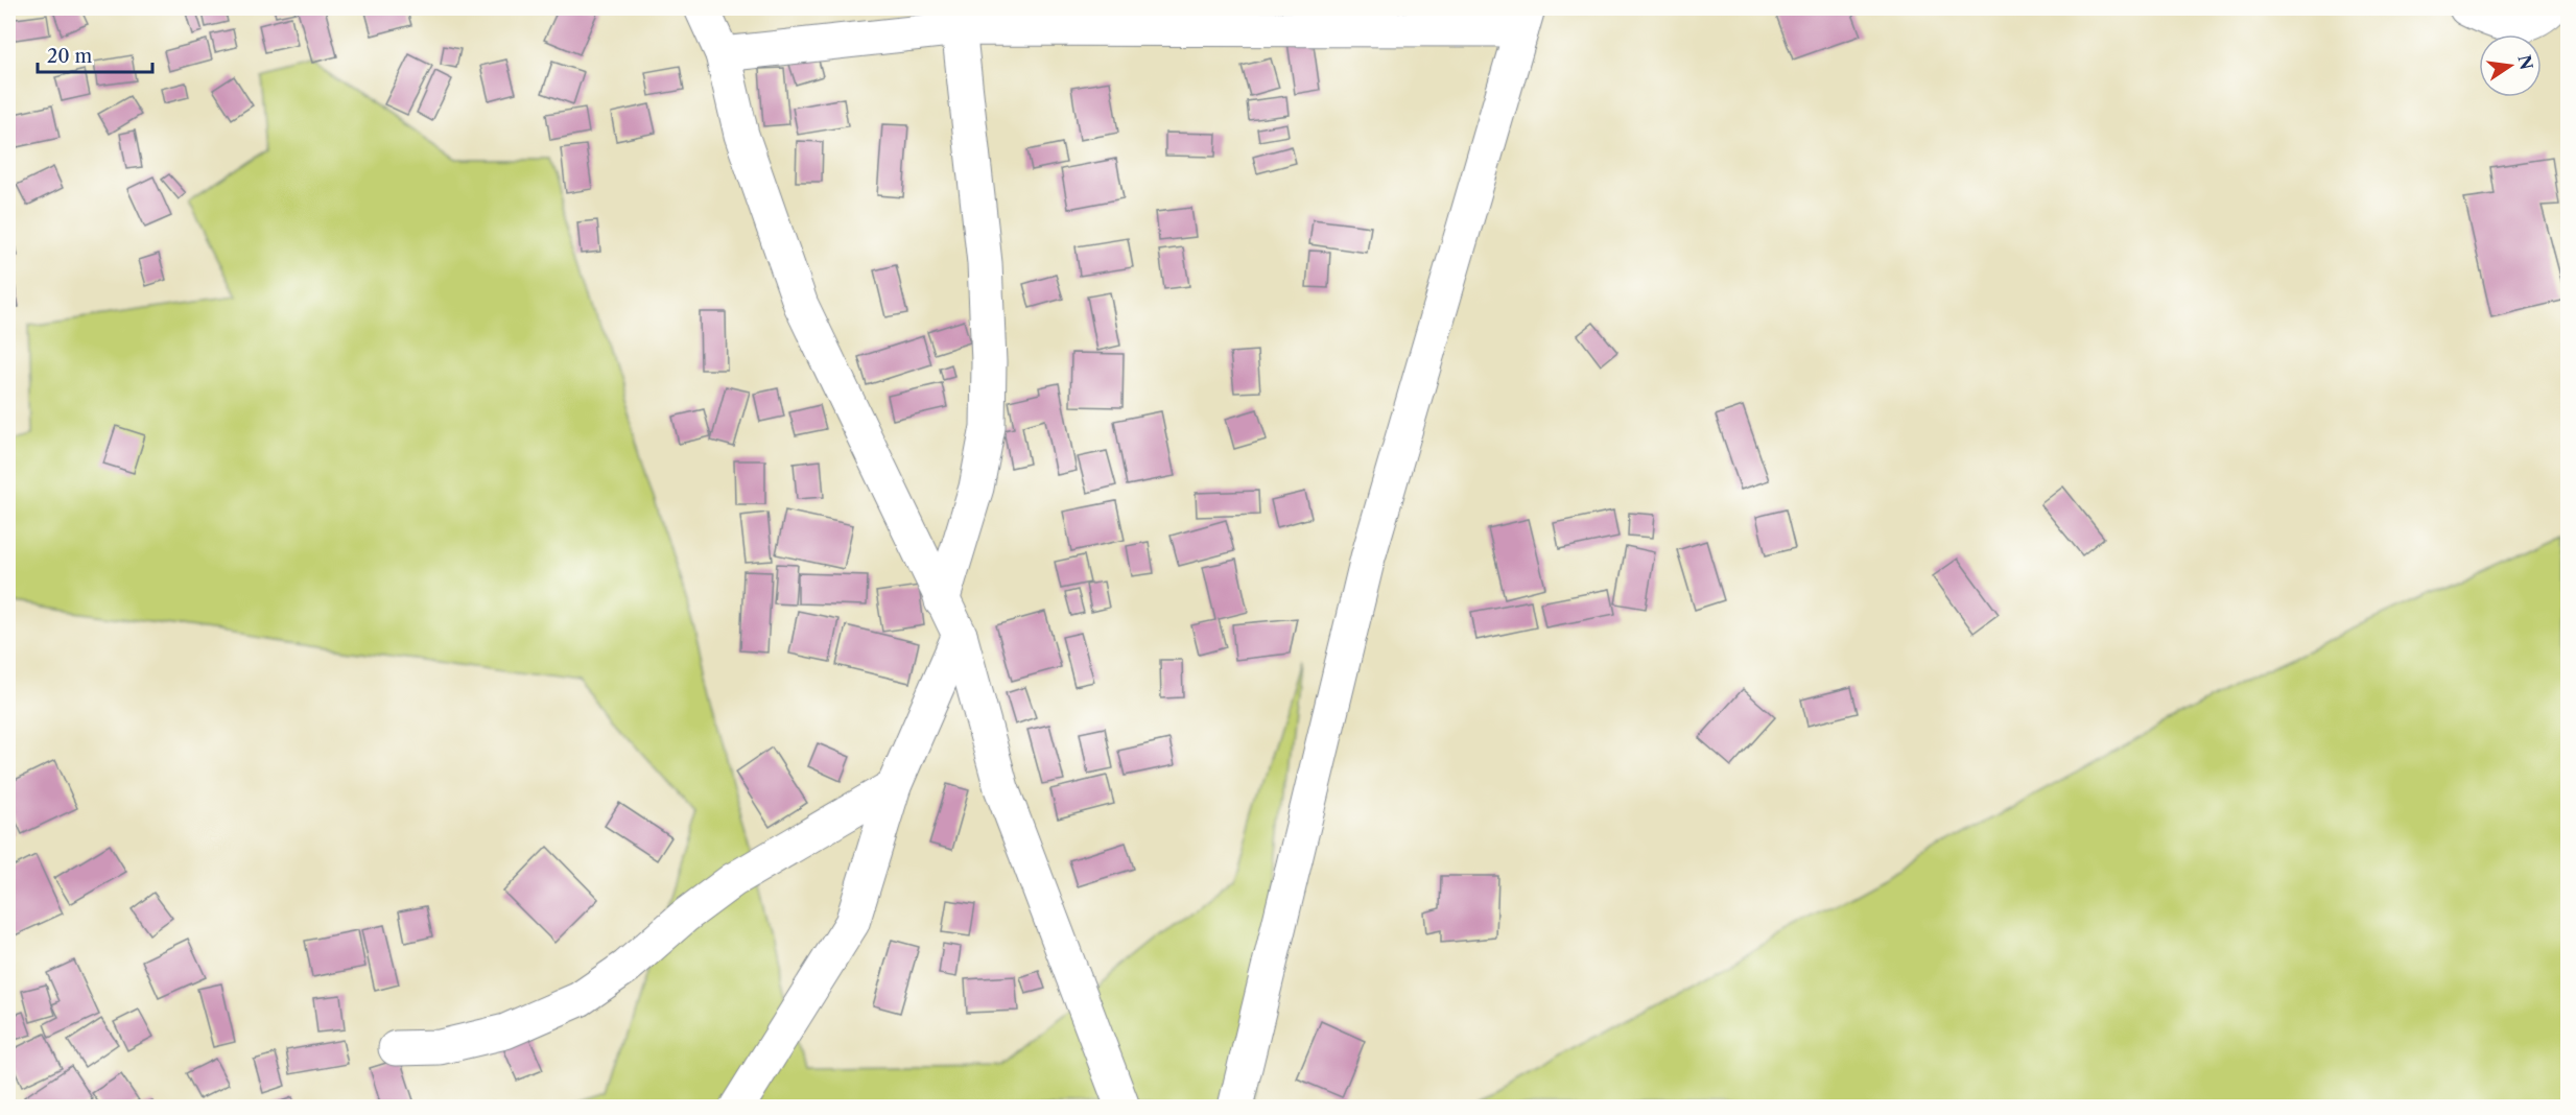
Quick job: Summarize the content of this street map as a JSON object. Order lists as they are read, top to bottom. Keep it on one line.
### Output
{"scale_bar":"20 m","north":"right"}
